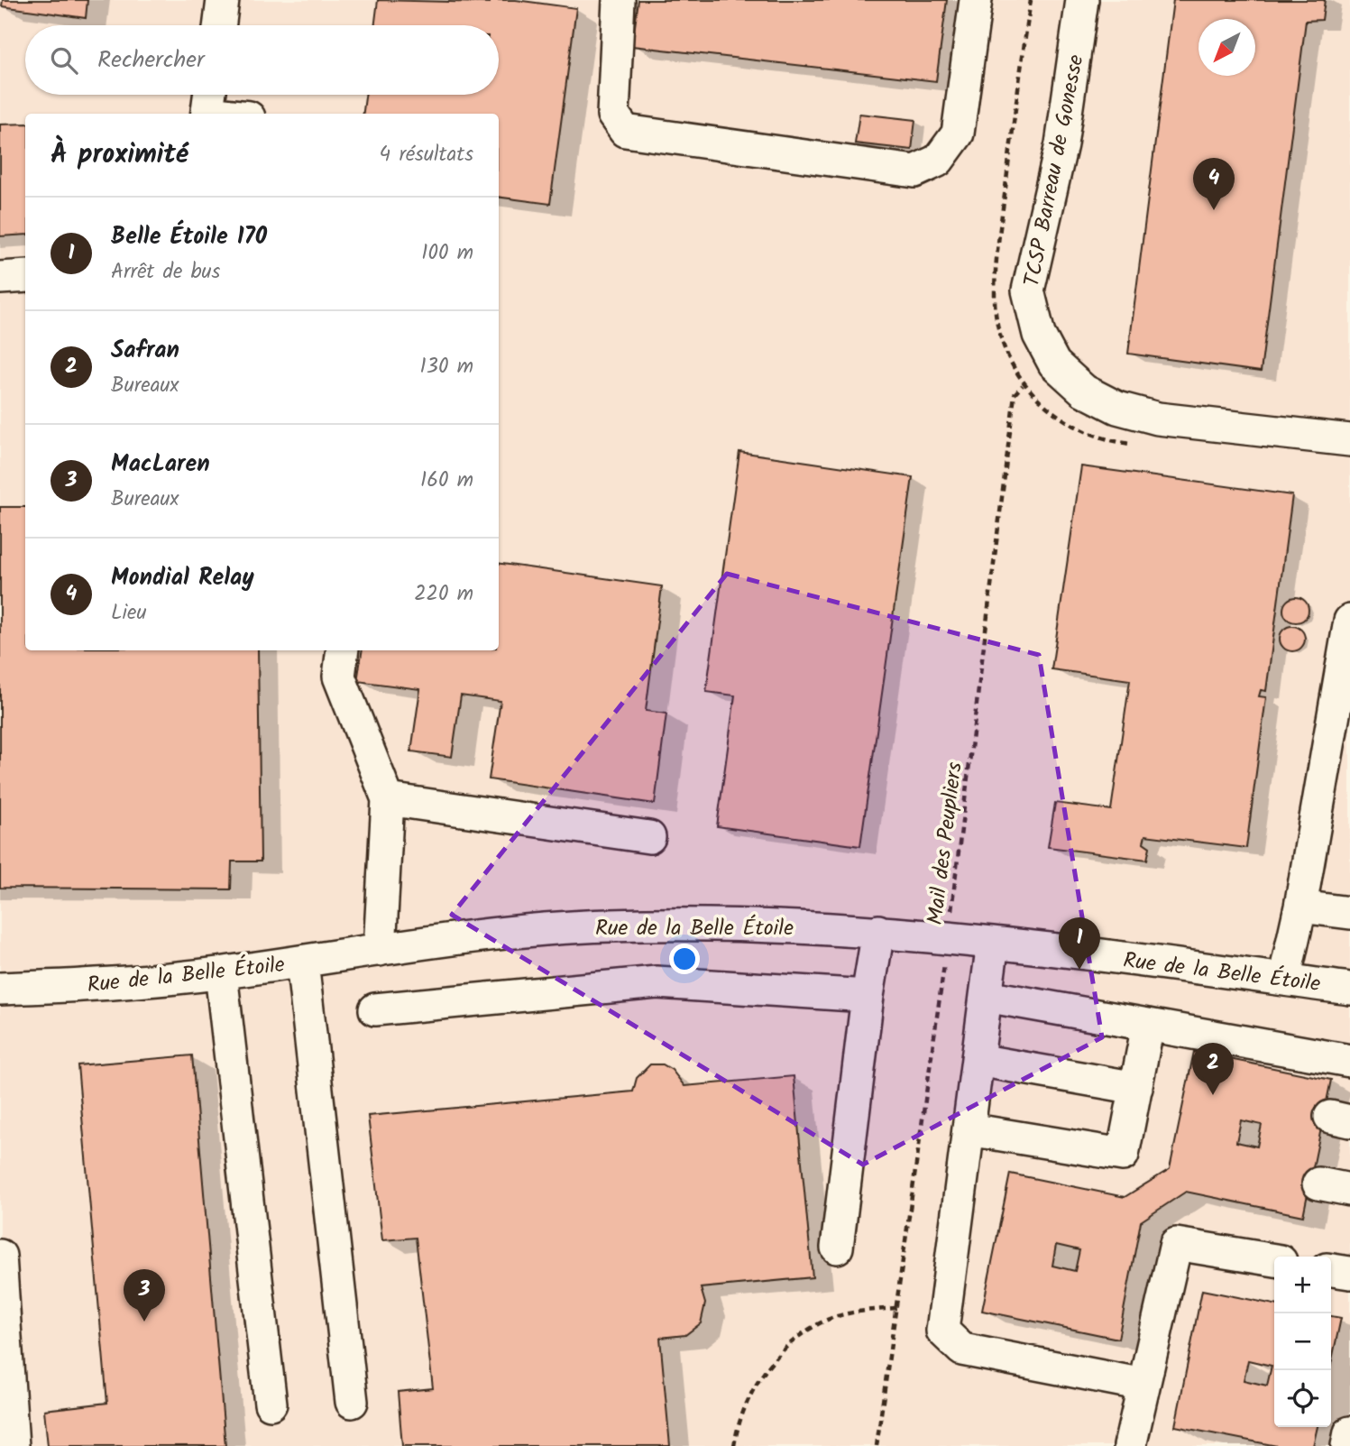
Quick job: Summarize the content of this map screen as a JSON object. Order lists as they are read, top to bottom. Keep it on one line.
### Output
{"streets":{"street":["TCSP Barreau de Gonesse","Rue de la Belle Étoile"],"path":["Mail des Peupliers"]},"crossings":[["Mail des Peupliers","Rue de la Belle Étoile"]],"north":"bottom left","page":{"search":"Rechercher","heading":["À proximité","4 résultats"],"pins":["4","1","2","3"],"list":[{"mark":"1","name":"Belle Étoile 170","note":"Arrêt de bus","value":"100 m"},{"mark":"2","name":"Safran","note":"Bureaux","value":"130 m"},{"mark":"3","name":"MacLaren","note":"Bureaux","value":"160 m"},{"mark":"4","name":"Mondial Relay","note":"Lieu","value":"220 m"}],"map_buttons":["+","−"]}}
